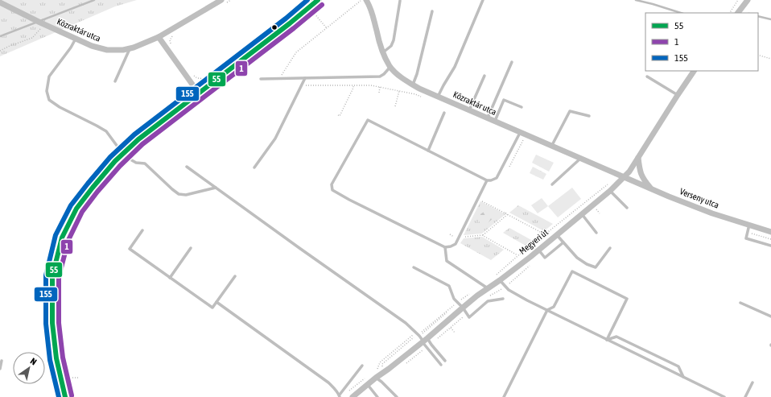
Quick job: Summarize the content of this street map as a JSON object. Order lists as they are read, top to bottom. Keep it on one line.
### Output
{"streets":{"street":["Közraktár utca","Verseny utca","Megyeri út"]},"crossings":[["Közraktár utca","Verseny utca"],["Közraktár utca","Megyeri út"],["Verseny utca","Megyeri út"]],"lines":["transit line 55","transit line 155","transit line 1"],"legend":["55","1","155"],"north":"top right"}
